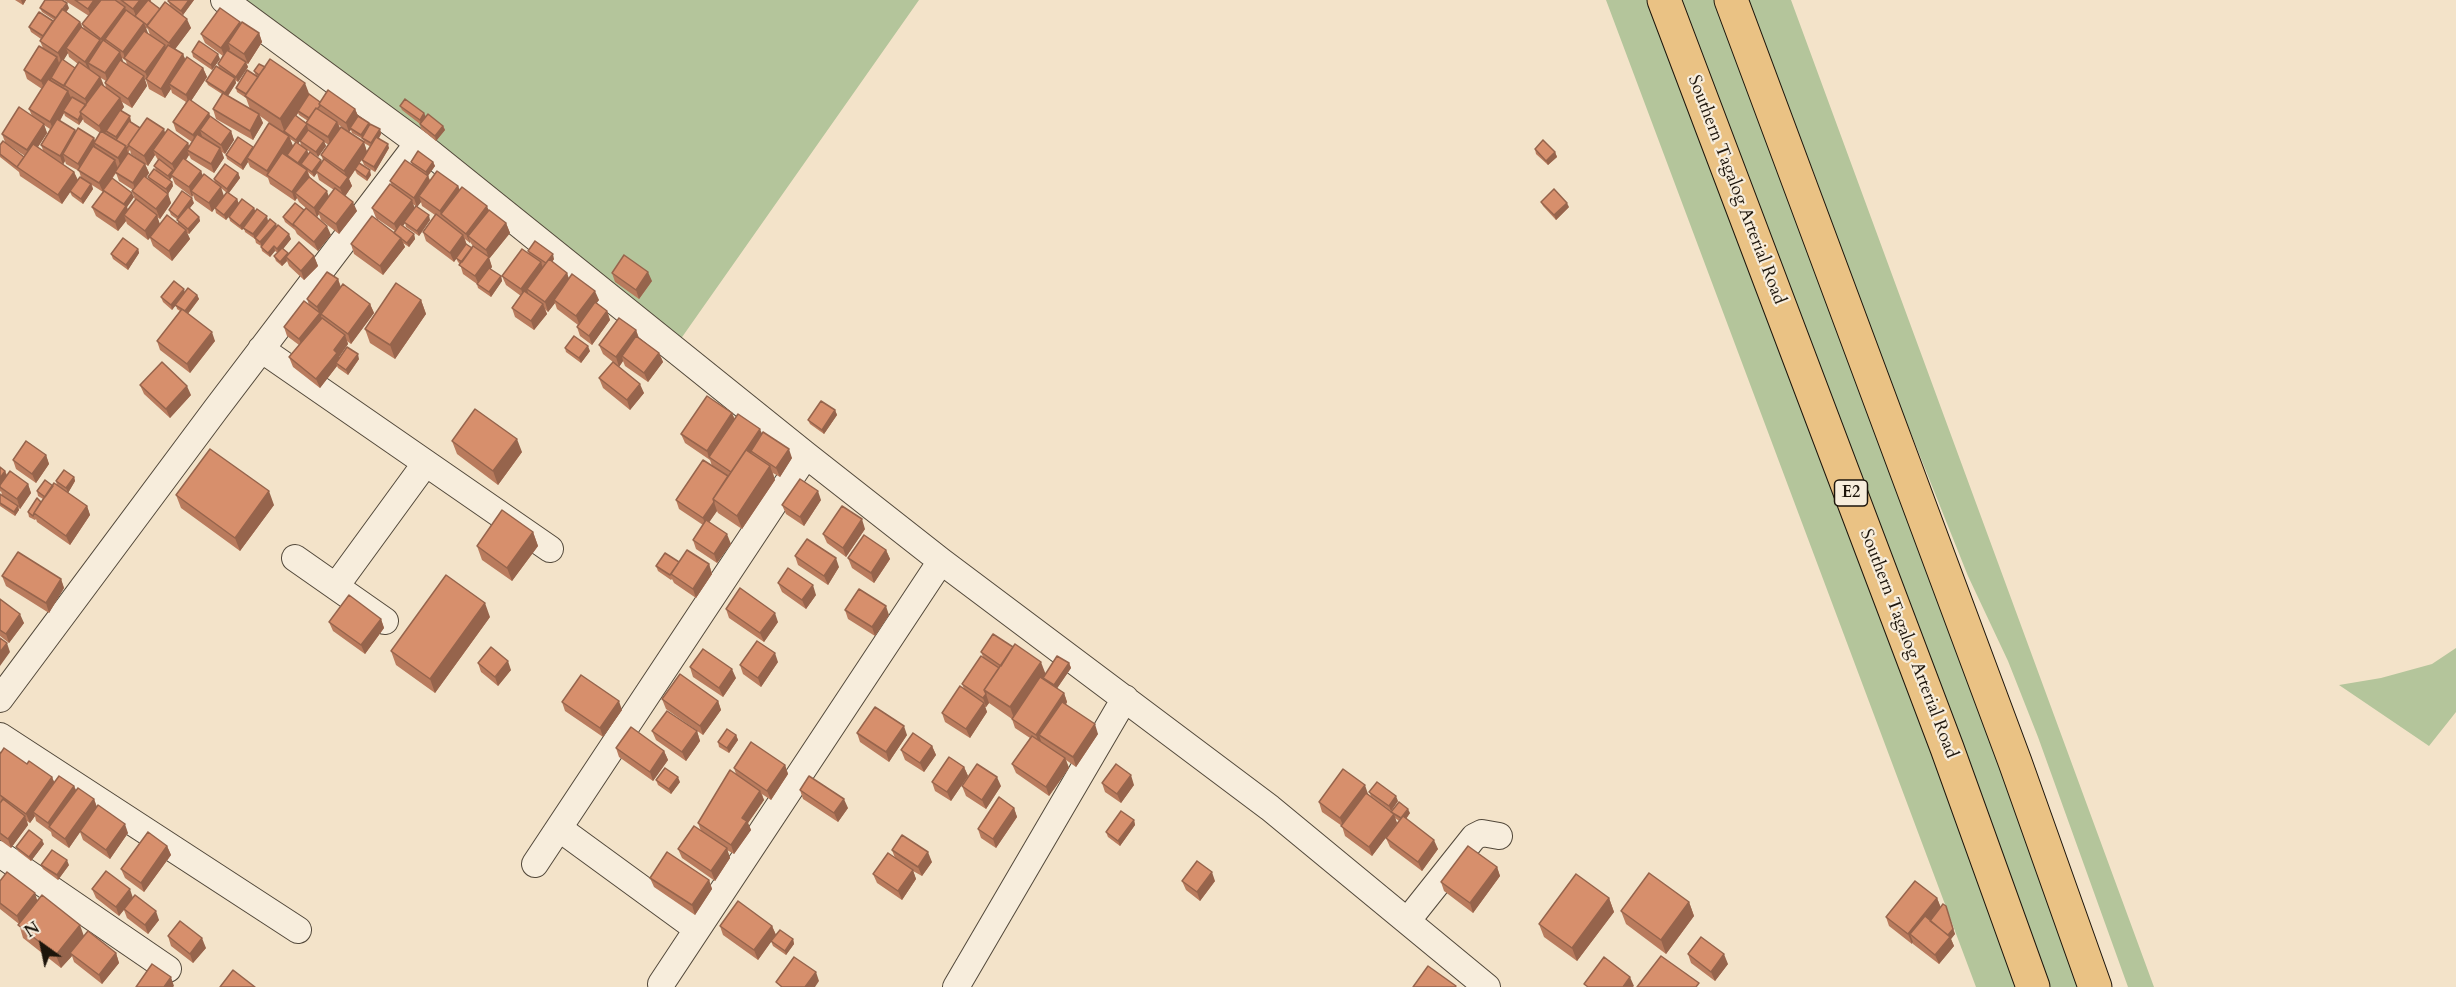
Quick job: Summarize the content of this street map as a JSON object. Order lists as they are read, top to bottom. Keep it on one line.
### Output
{"streets":{"highway":["Southern Tagalog Arterial Road","E2"]},"north":"top left"}
